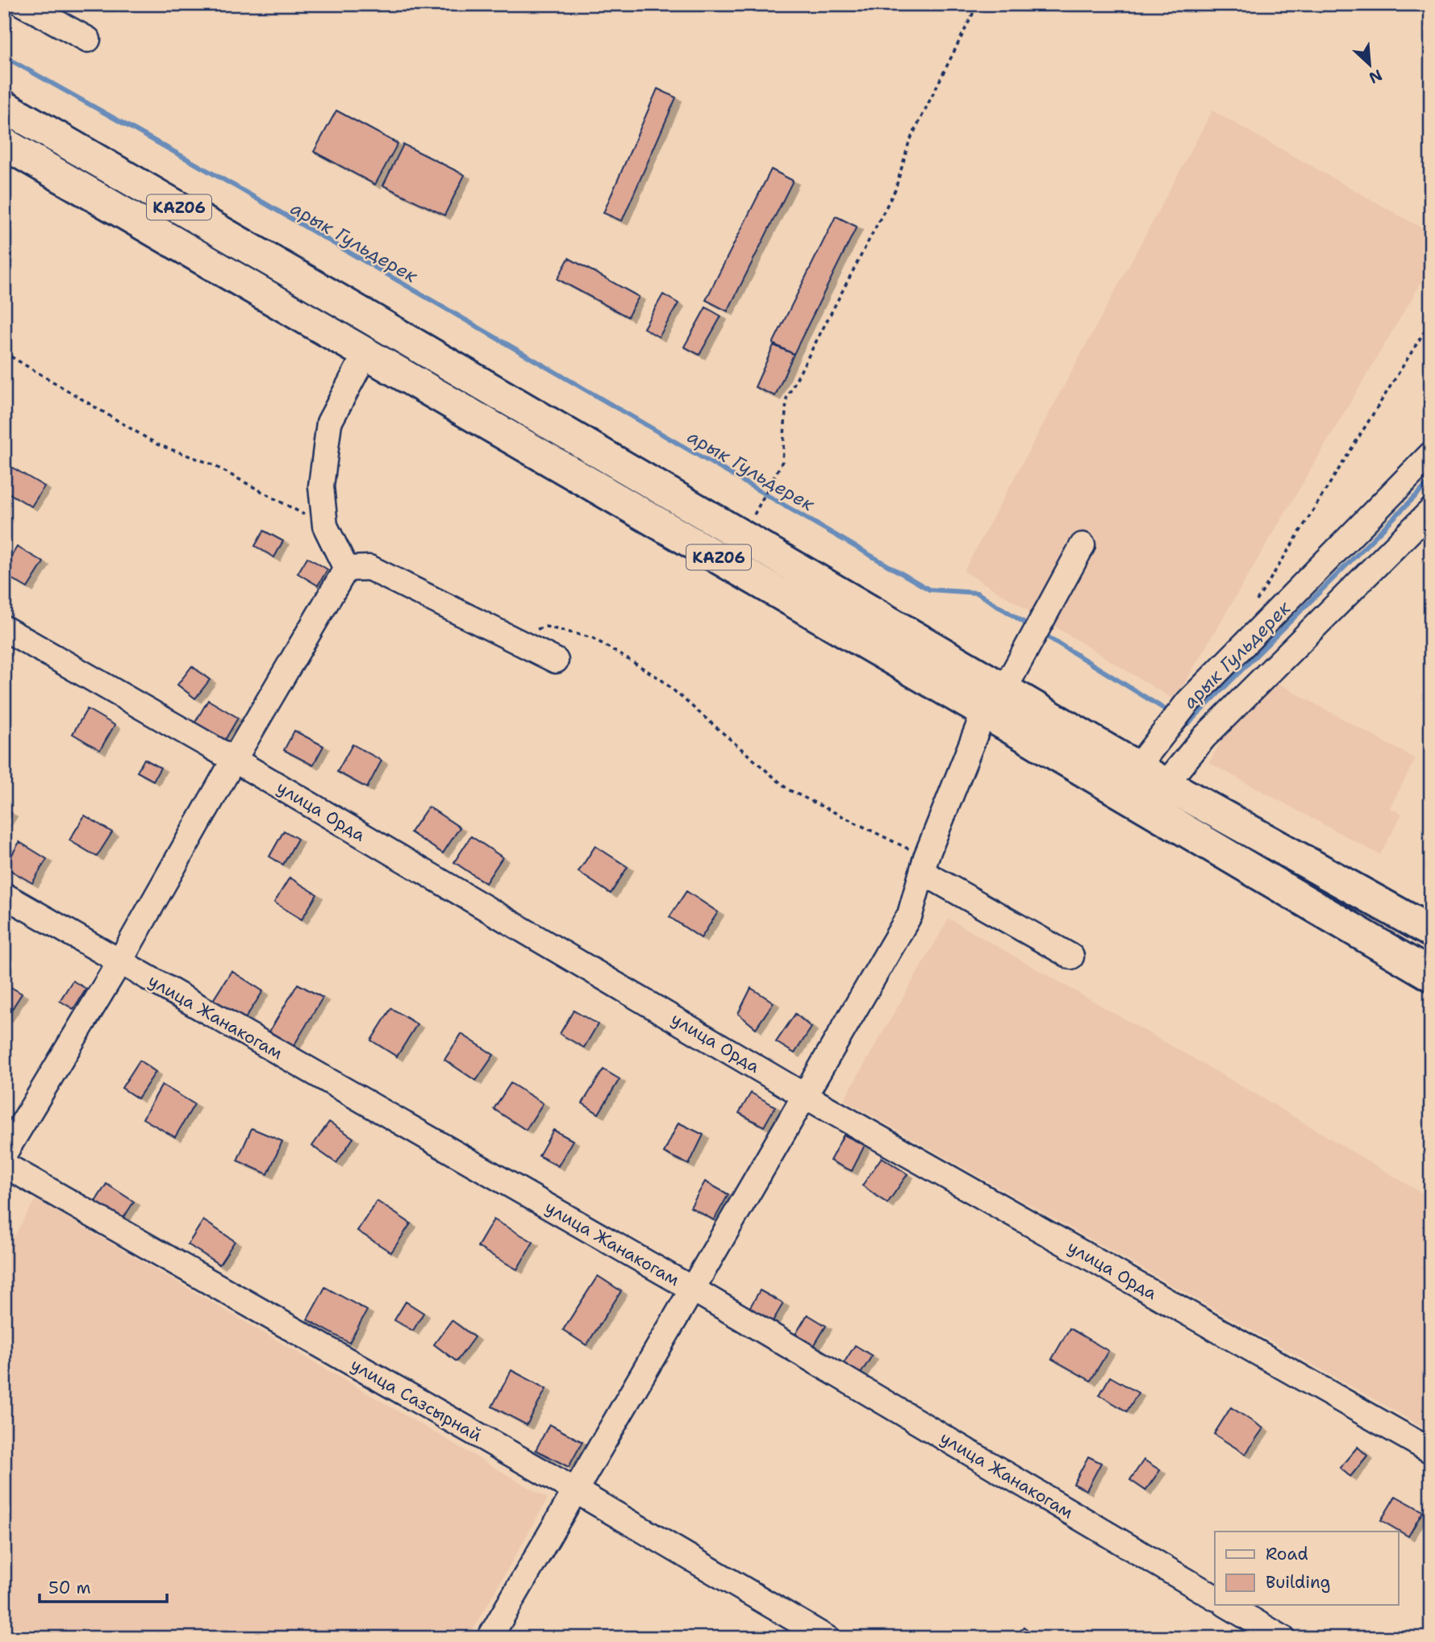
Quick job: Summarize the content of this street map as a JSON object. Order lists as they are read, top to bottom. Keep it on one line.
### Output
{"streets":{"highway":["KАZ06"],"street":["улица Орда","улица Жанакогам","улица Сазсырнай"]},"water":["арык Гульдерек"],"legend":["Road","Building"],"scale_bar":"50 m","north":"bottom right"}
